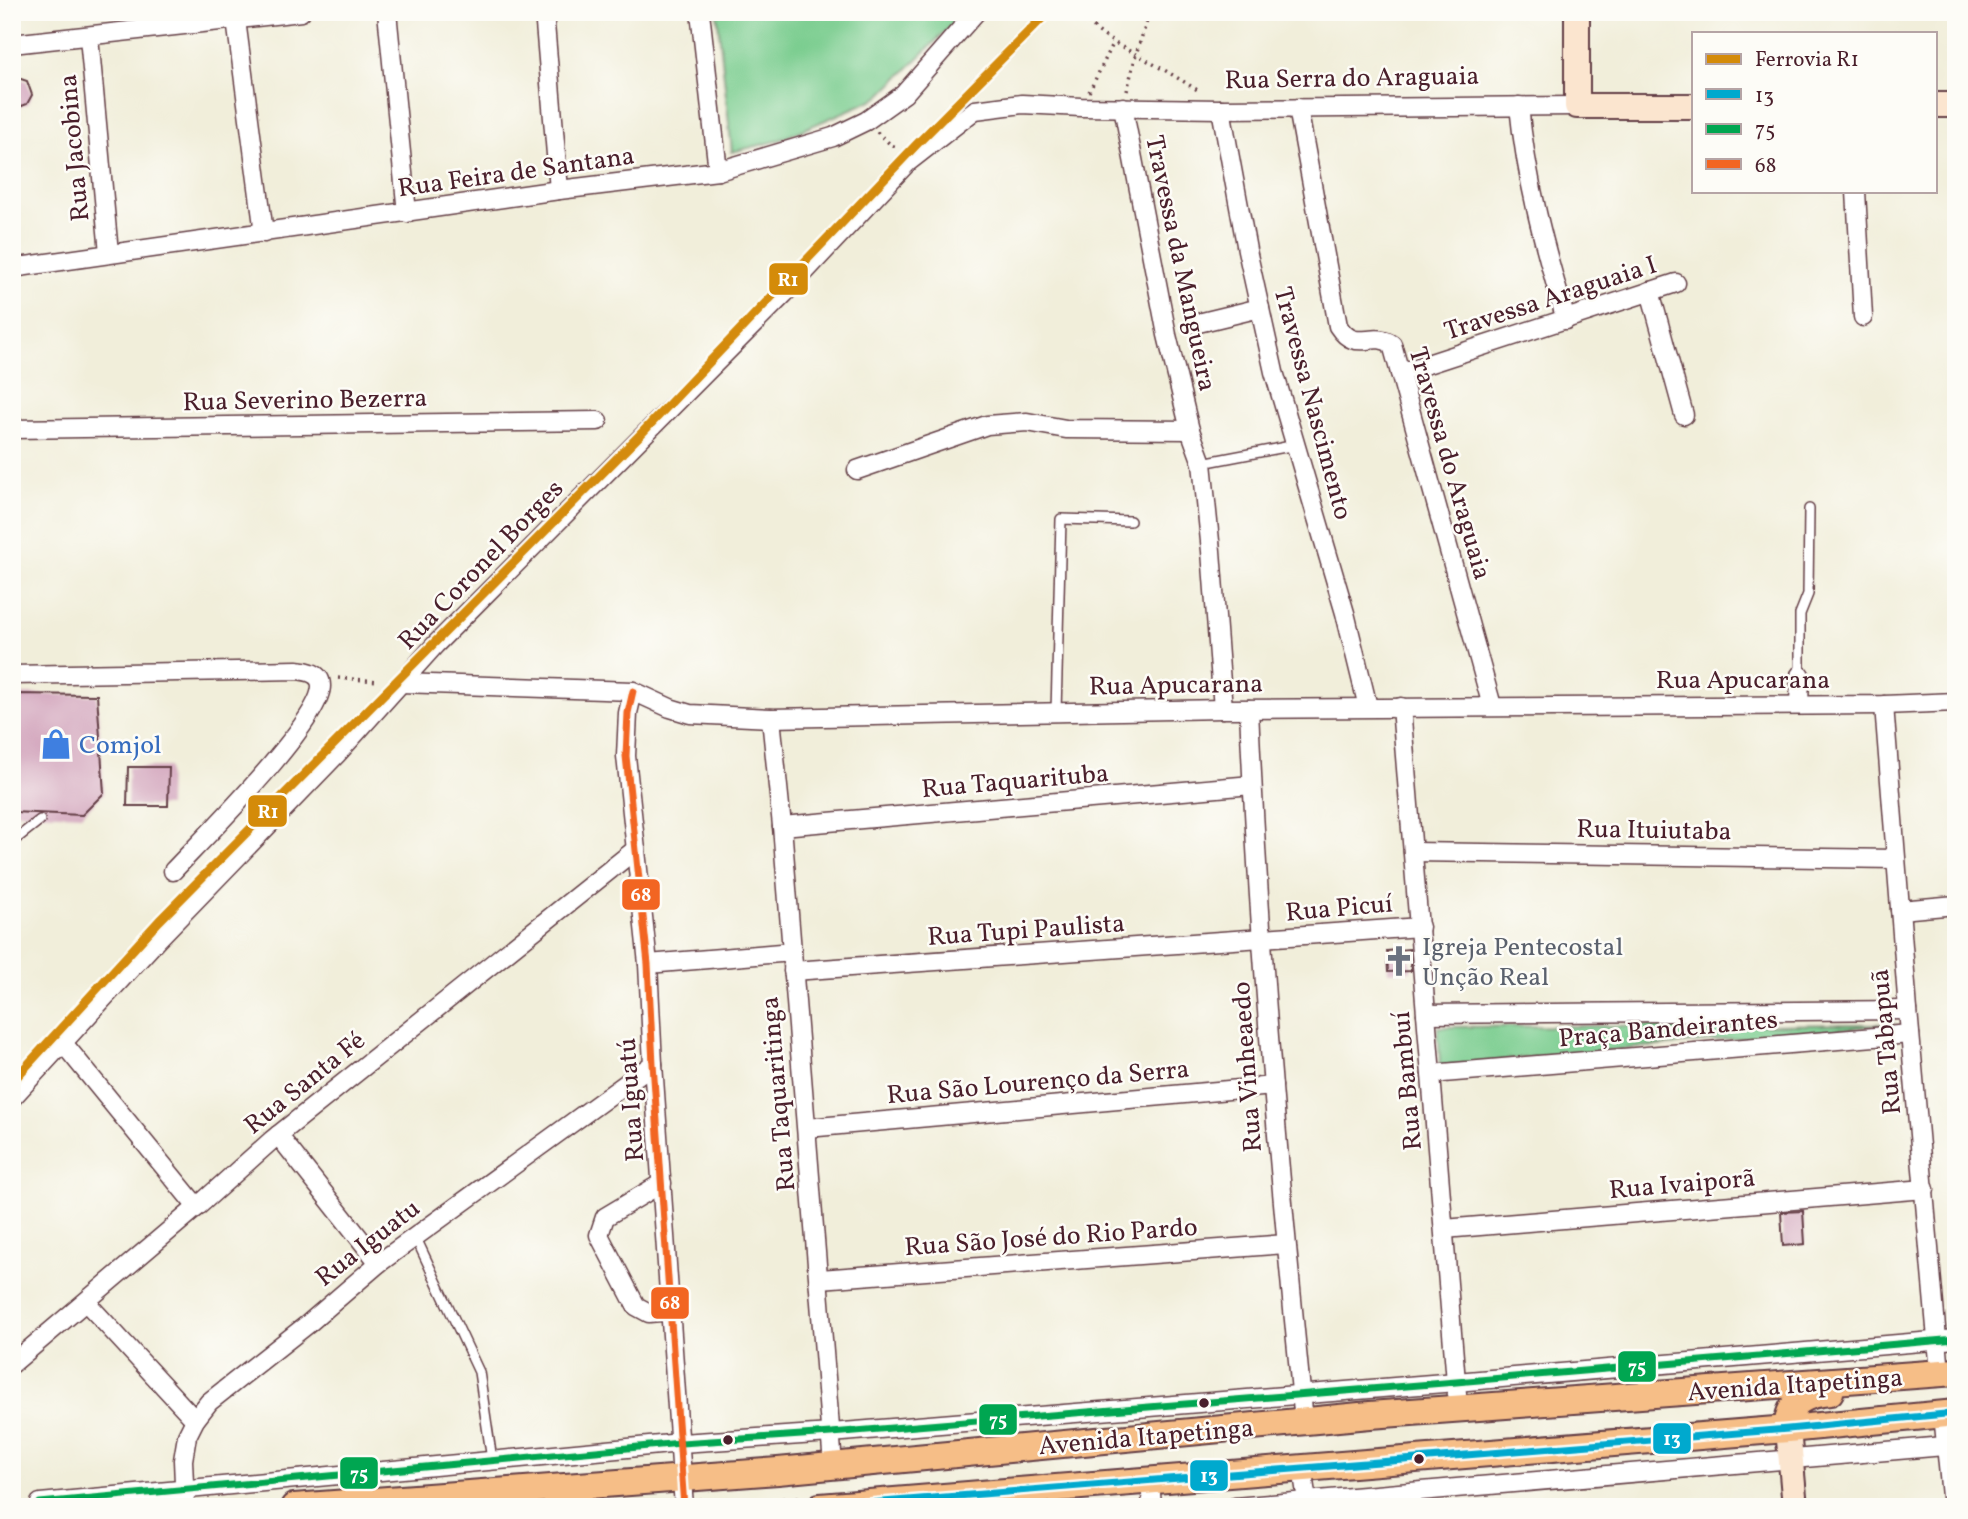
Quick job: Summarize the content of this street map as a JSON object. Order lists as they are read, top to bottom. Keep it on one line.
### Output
{"streets":{"main road":["Avenida Itapetinga"],"street":["Rua Serra do Araguaia","Rua Jacobina","Rua Feira de Santana","Travessa da Mangueira","Travessa Araguaia I","Rua Severino Bezerra","Travessa Nascimento","Travessa do Araguaia","Rua Coronel Borges","Rua Apucarana","Rua Taquarituba","Rua Ituiutaba","Rua Picuí","Rua Tupi Paulista","Praça Bandeirantes","Rua Tabapuã","Rua Vinheaedo","Rua São Lourenço da Serra","Rua Bambuí","Rua Santa Fé","Rua Taquaritinga","Rua Iguatú","Rua Ivaiporã","Rua São José do Rio Pardo","Rua Iguatu"]},"crossings":[["Rua Serra do Araguaia","Travessa da Mangueira"],["Rua Serra do Araguaia","Travessa Nascimento"],["Rua Serra do Araguaia","Travessa do Araguaia"],["Rua Serra do Araguaia","Rua Coronel Borges"],["Rua Jacobina","Rua Feira de Santana"],["Travessa da Mangueira","Rua Apucarana"],["Travessa Araguaia I","Travessa do Araguaia"],["Travessa Nascimento","Rua Apucarana"],["Travessa do Araguaia","Rua Apucarana"],["Rua Coronel Borges","Rua Apucarana"],["Rua Apucarana","Rua Tabapuã"],["Rua Apucarana","Rua Vinheaedo"],["Rua Apucarana","Rua Bambuí"],["Rua Apucarana","Rua Taquaritinga"],["Rua Apucarana","Rua Iguatú"],["Rua Taquarituba","Rua Vinheaedo"],["Rua Taquarituba","Rua Taquaritinga"],["Rua Ituiutaba","Rua Tabapuã"],["Rua Ituiutaba","Rua Bambuí"],["Rua Picuí","Rua Tupi Paulista"],["Rua Picuí","Rua Vinheaedo"],["Rua Picuí","Rua Bambuí"],["Rua Tupi Paulista","Rua Vinheaedo"],["Rua Tupi Paulista","Rua Taquaritinga"],["Praça Bandeirantes","Rua Tabapuã"],["Praça Bandeirantes","Rua Bambuí"],["Rua Tabapuã","Rua Ivaiporã"],["Rua Tabapuã","Avenida Itapetinga"],["Rua Vinheaedo","Rua São Lourenço da Serra"],["Rua Vinheaedo","Rua São José do Rio Pardo"],["Rua Vinheaedo","Avenida Itapetinga"],["Rua São Lourenço da Serra","Rua Taquaritinga"],["Rua Bambuí","Rua Ivaiporã"],["Rua Bambuí","Avenida Itapetinga"],["Rua Santa Fé","Rua Iguatú"],["Rua Taquaritinga","Rua São José do Rio Pardo"],["Rua Taquaritinga","Avenida Itapetinga"],["Rua Iguatú","Rua Iguatu"],["Rua Iguatú","Avenida Itapetinga"],["Rua Iguatu","Avenida Itapetinga"]],"places":{"shop":["Comjol"],"church":["Igreja Pentecostal Unção Real"]},"lines":["rail line R1","transit line 68","transit line 75","transit line 13"],"legend":["Ferrovia R1","13","75","68"]}
